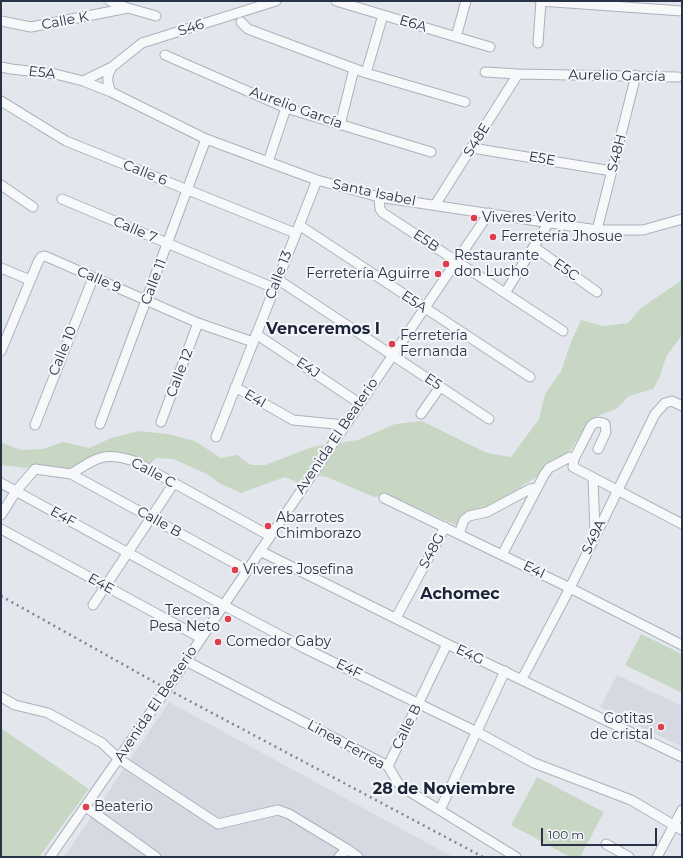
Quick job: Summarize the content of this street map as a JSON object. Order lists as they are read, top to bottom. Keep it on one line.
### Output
{"streets":{"street":["Calle K","E6A","S46","E5A","Aurelio García","S48E","S48H","E5E","Calle 6","Santa Isabel","Calle 7","E5B","E5C","Calle 13","Calle 9","Calle 11","Calle 10","E4J","Calle 12","E5","E4I","Avenida El Beaterio","Calle C","E4F","Calle B","S49A","S48G","E4E","E4G","Linea Ferrea"]},"crossings":[["S46","E5A"],["S46","Santa Isabel"],["E5A","Calle 6"],["E5A","Santa Isabel"],["E5A","Calle 13"],["E5A","Avenida El Beaterio"],["Aurelio García","S48E"],["Aurelio García","S48H"],["S48E","E5E"],["S48E","Santa Isabel"],["S48H","E5E"],["S48H","Santa Isabel"],["Calle 6","Calle 13"],["Calle 6","Calle 11"],["Santa Isabel","E5B"],["Santa Isabel","Calle 13"],["Santa Isabel","Calle 11"],["Santa Isabel","Avenida El Beaterio"],["Calle 7","Calle 13"],["Calle 7","Calle 11"],["Calle 7","E5"],["E5B","Avenida El Beaterio"],["Calle 13","Calle 9"],["Calle 13","E4J"],["Calle 13","E5"],["Calle 13","E4I"],["Calle 9","Calle 11"],["Calle 9","Calle 10"],["Calle 9","E4J"],["Calle 9","Calle 12"],["E4J","Avenida El Beaterio"],["E5","Avenida El Beaterio"],["E4I","Avenida El Beaterio"],["E4I","S49A"],["E4I","S48G"],["Avenida El Beaterio","Calle C"],["Avenida El Beaterio","E4F"],["Avenida El Beaterio","Calle B"],["Avenida El Beaterio","E4E"],["Avenida El Beaterio","E4G"],["Avenida El Beaterio","Linea Ferrea"],["Calle C","Calle B"],["E4F","Calle B"],["Calle B","E4G"],["Calle B","Linea Ferrea"],["S49A","E4G"],["S48G","E4G"]],"districts":["Venceremos I","Achomec","28 de Noviembre"],"places":["Viveres Verito","Ferretería Jhosue","Restaurante don Lucho","Ferretería Aguirre","Ferretería Fernanda","Abarrotes Chimborazo","Viveres Josefina","Tercena Pesa Neto","Comedor Gaby","Gotitas de cristal","Beaterio"],"scale_bar":"100 m"}
